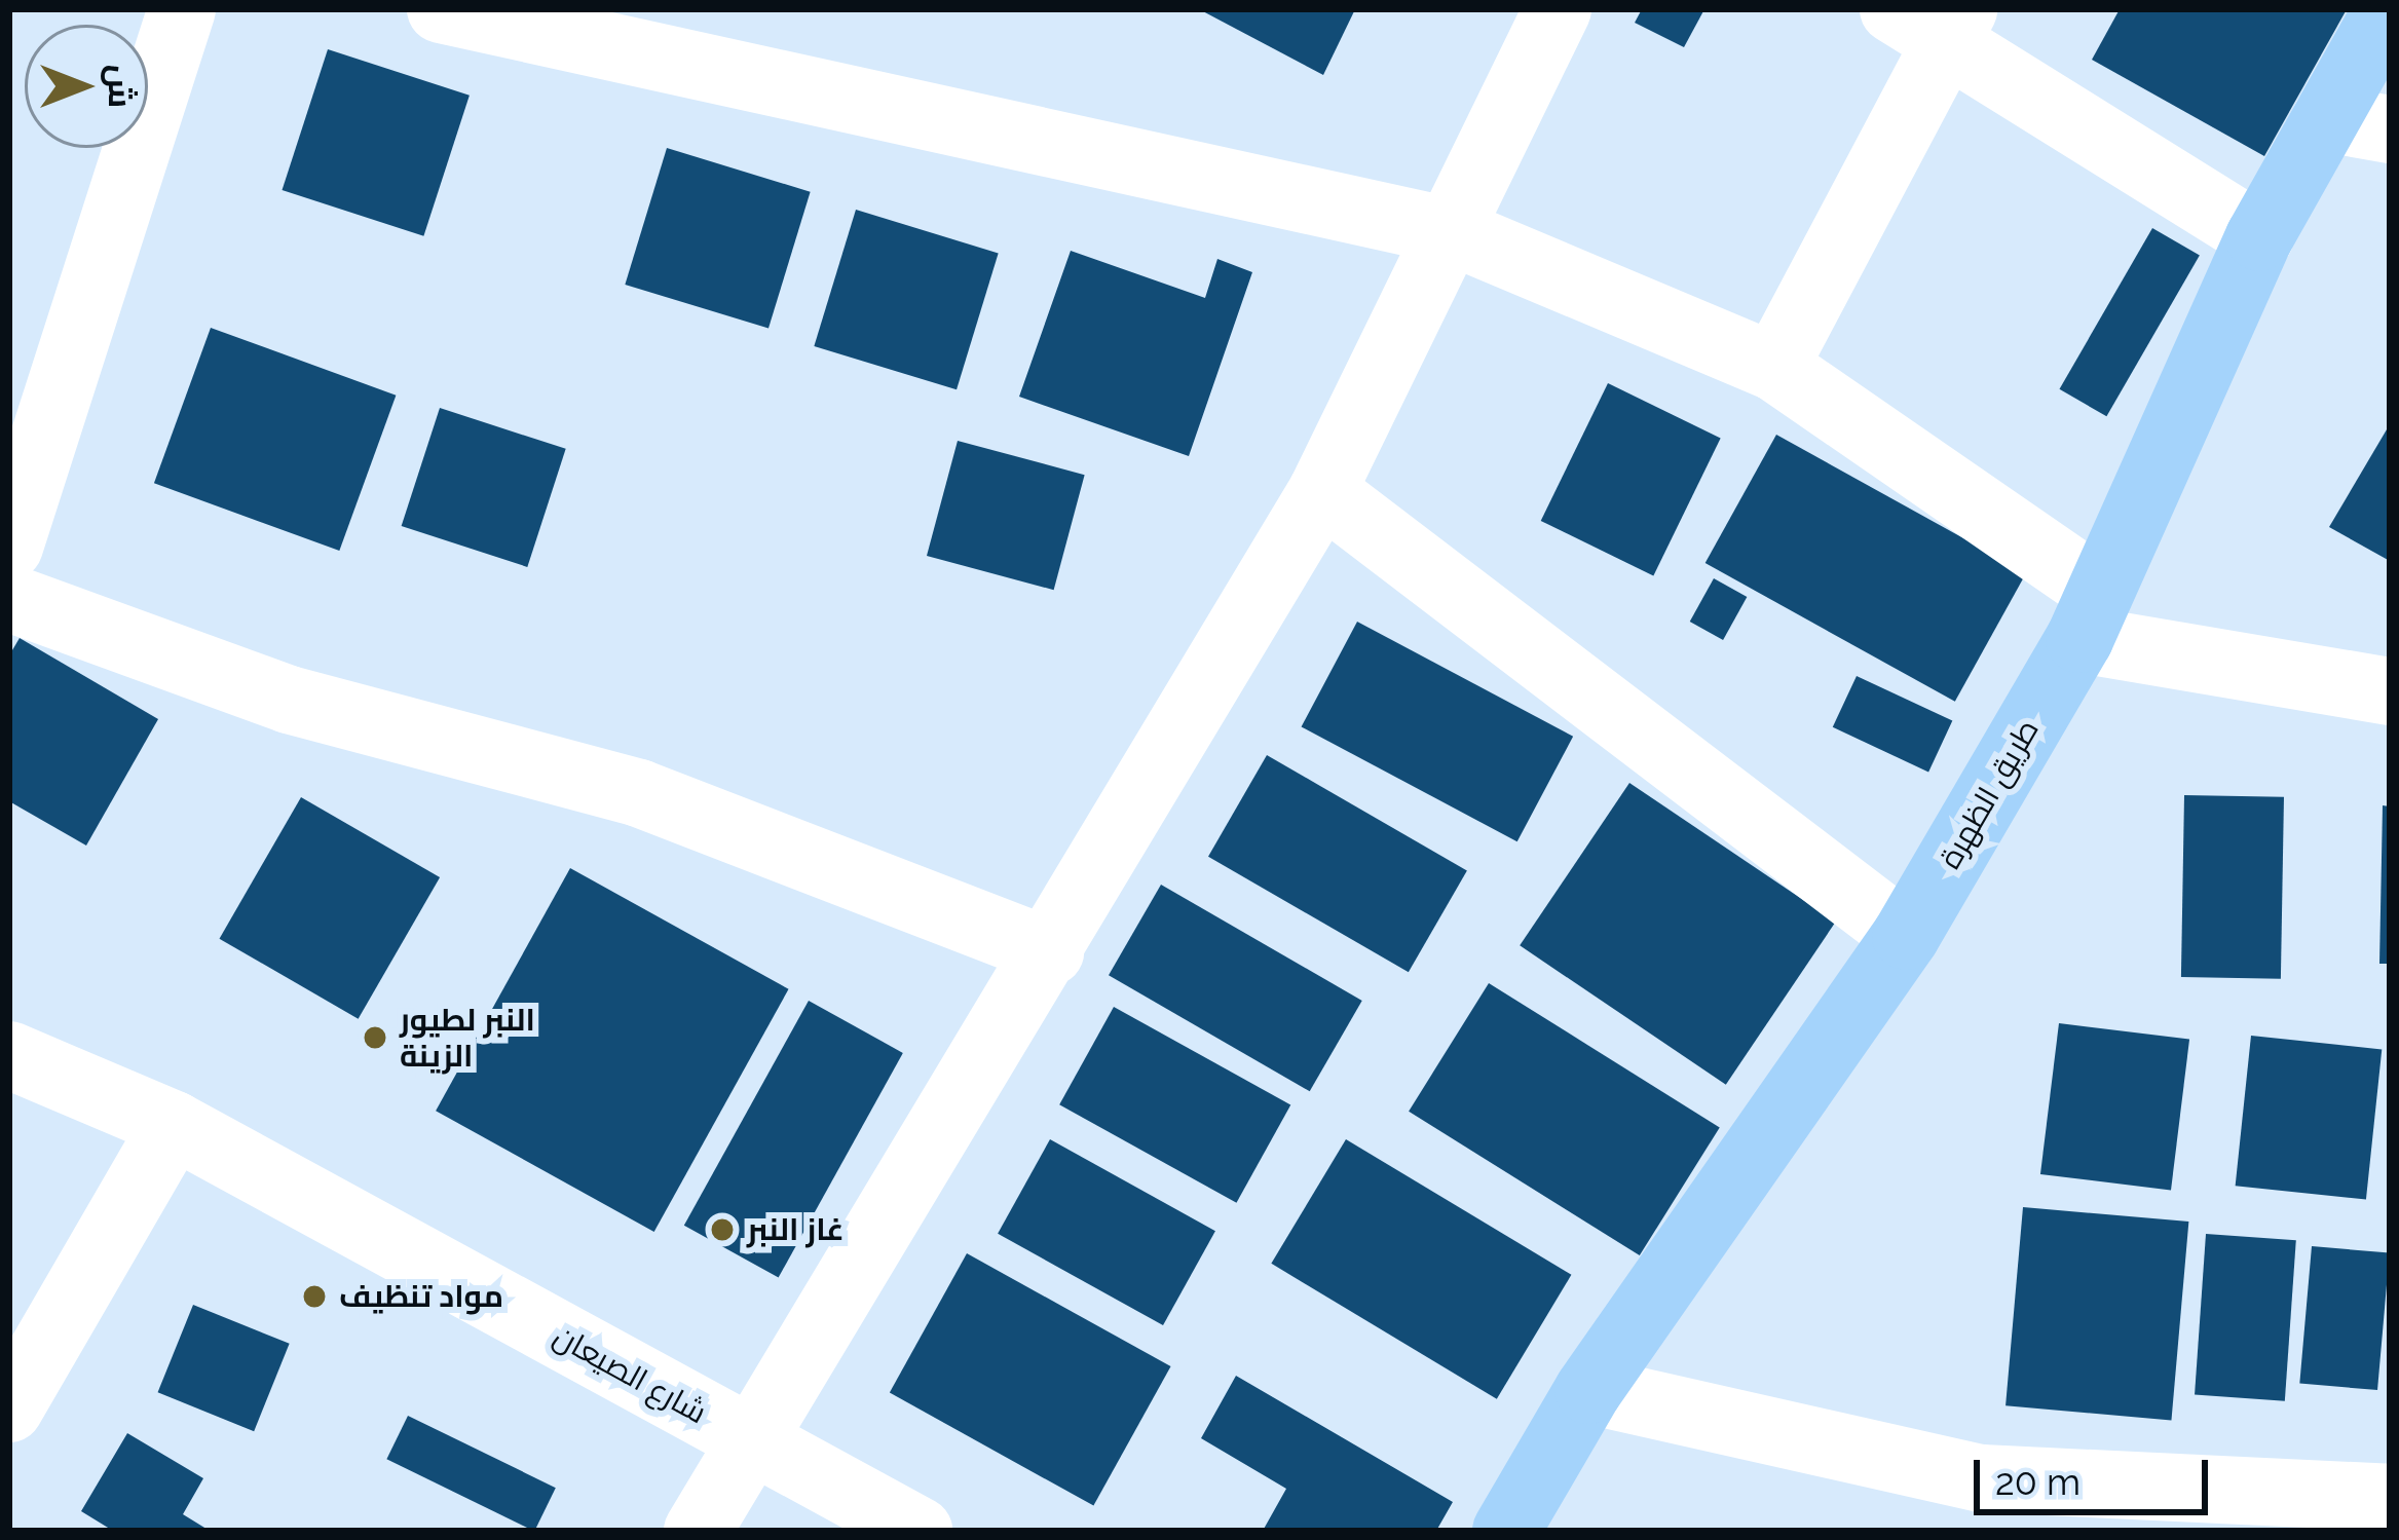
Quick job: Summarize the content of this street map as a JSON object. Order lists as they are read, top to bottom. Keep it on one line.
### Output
{"streets":{"main road":["طريق الظهرة"],"street":["شارع الصيعان"]},"places":["النبر لطيور الزينة","غاز النبر","مواد تنظيف"],"scale_bar":"20 m","north":"right"}
